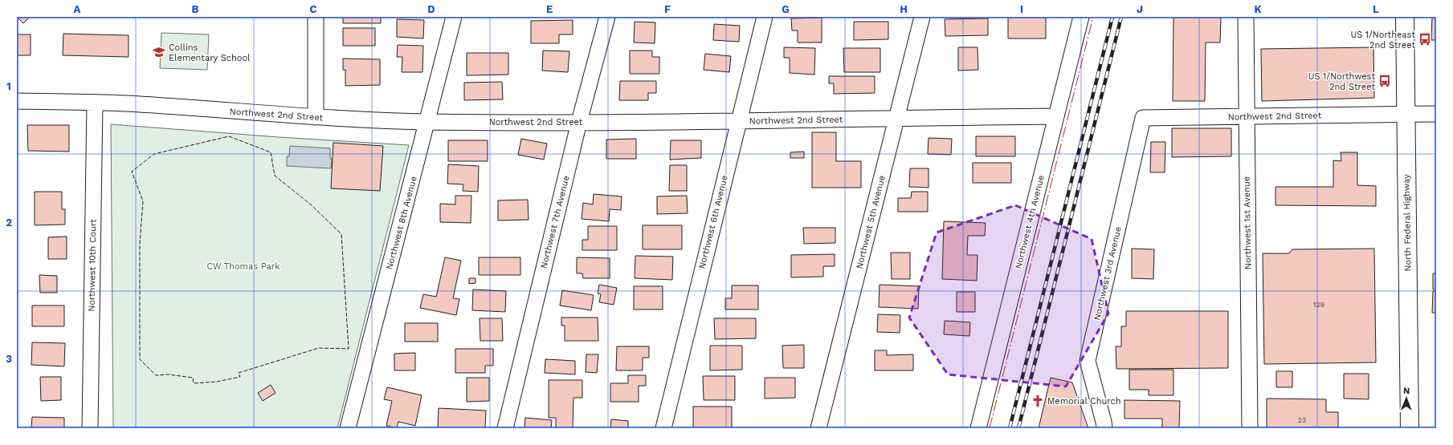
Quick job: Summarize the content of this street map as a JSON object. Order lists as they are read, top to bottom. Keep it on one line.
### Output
{"streets":{"main road":["North Federal Highway"],"street":["Northwest 2nd Street","Northwest 7th Avenue","Northwest 6th Avenue","Northwest 5th Avenue","Northwest 4th Avenue","Northwest 8th Avenue","Northwest 1st Avenue","Northwest 10th Court","Northwest 3rd Avenue"]},"crossings":[["Northwest 2nd Street","Northwest 7th Avenue"],["Northwest 2nd Street","Northwest 6th Avenue"],["Northwest 2nd Street","Northwest 5th Avenue"],["Northwest 2nd Street","Northwest 4th Avenue"],["Northwest 2nd Street","Northwest 8th Avenue"],["Northwest 2nd Street","Northwest 1st Avenue"],["Northwest 2nd Street","North Federal Highway"],["Northwest 2nd Street","Northwest 10th Court"],["Northwest 2nd Street","Northwest 3rd Avenue"]],"parks":["CW Thomas Park"],"places":{"bus stop":["US 1/Northeast 2nd Street","US 1/Northwest 2nd Street"],"school or university":["Collins Elementary School"],"church":["Memorial Church"]},"house_numbers":["129","23"],"north":"top","grid":{"columns":["A","B","C","D","E","F","G","H","I","J","K","L"],"rows":["1","2","3"]}}
